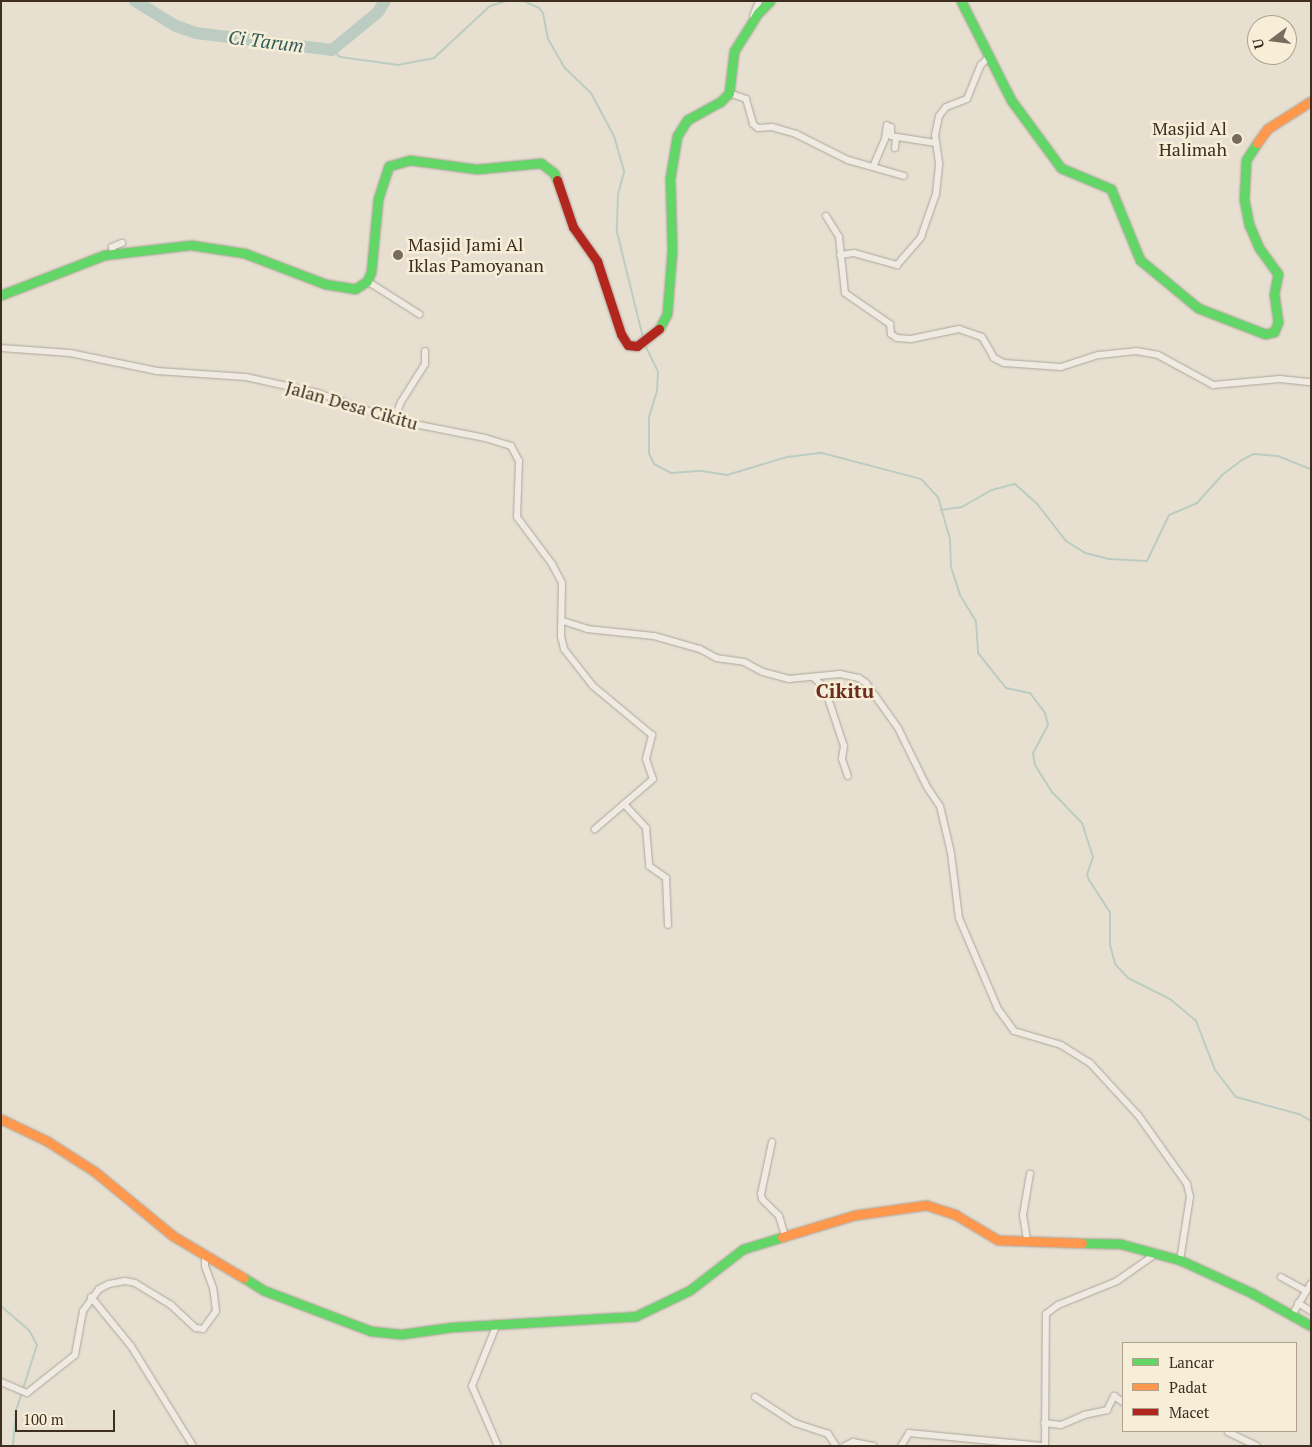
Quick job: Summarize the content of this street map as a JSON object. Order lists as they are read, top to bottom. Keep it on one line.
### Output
{"streets":{"street":["Jalan Desa Cikitu"]},"districts":["Cikitu"],"water":["Ci Tarum"],"places":["Masjid Al Halimah","Masjid Jami Al Iklas Pamoyanan"],"legend":["Lancar","Padat","Macet"],"scale_bar":"100 m","north":"left"}
